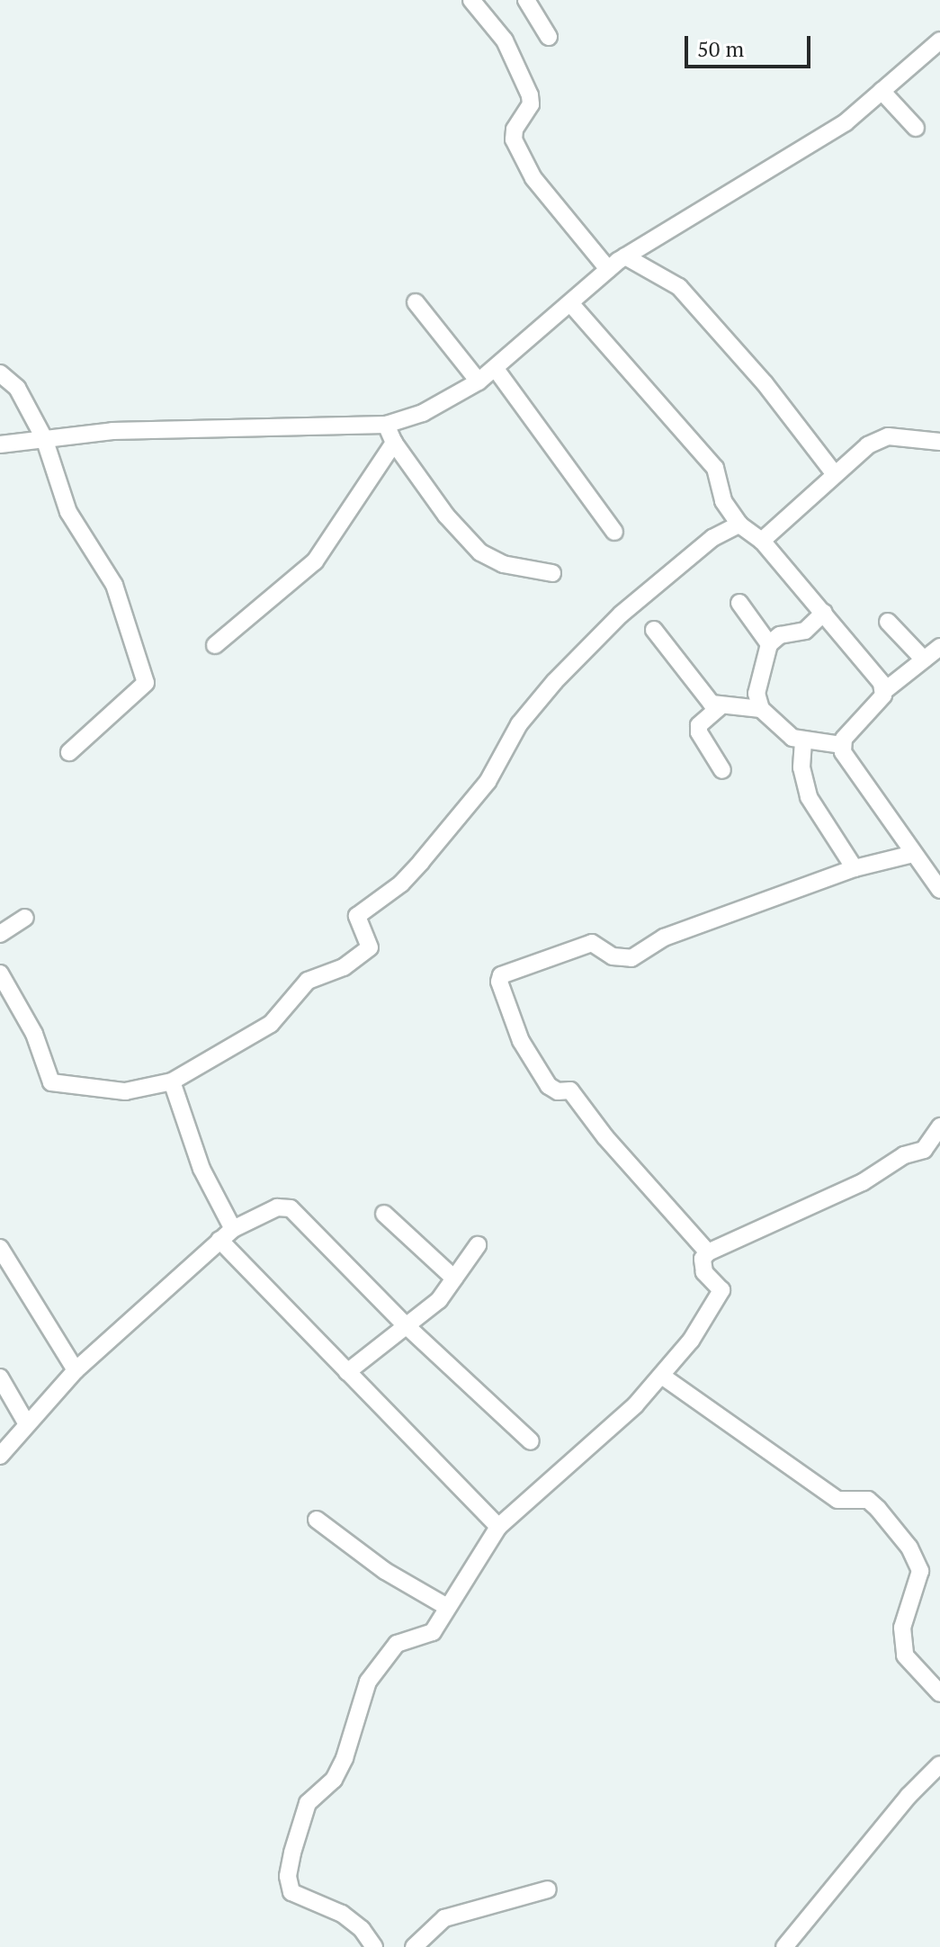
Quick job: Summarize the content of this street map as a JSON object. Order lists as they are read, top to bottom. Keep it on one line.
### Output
{"scale_bar":"50 m"}
